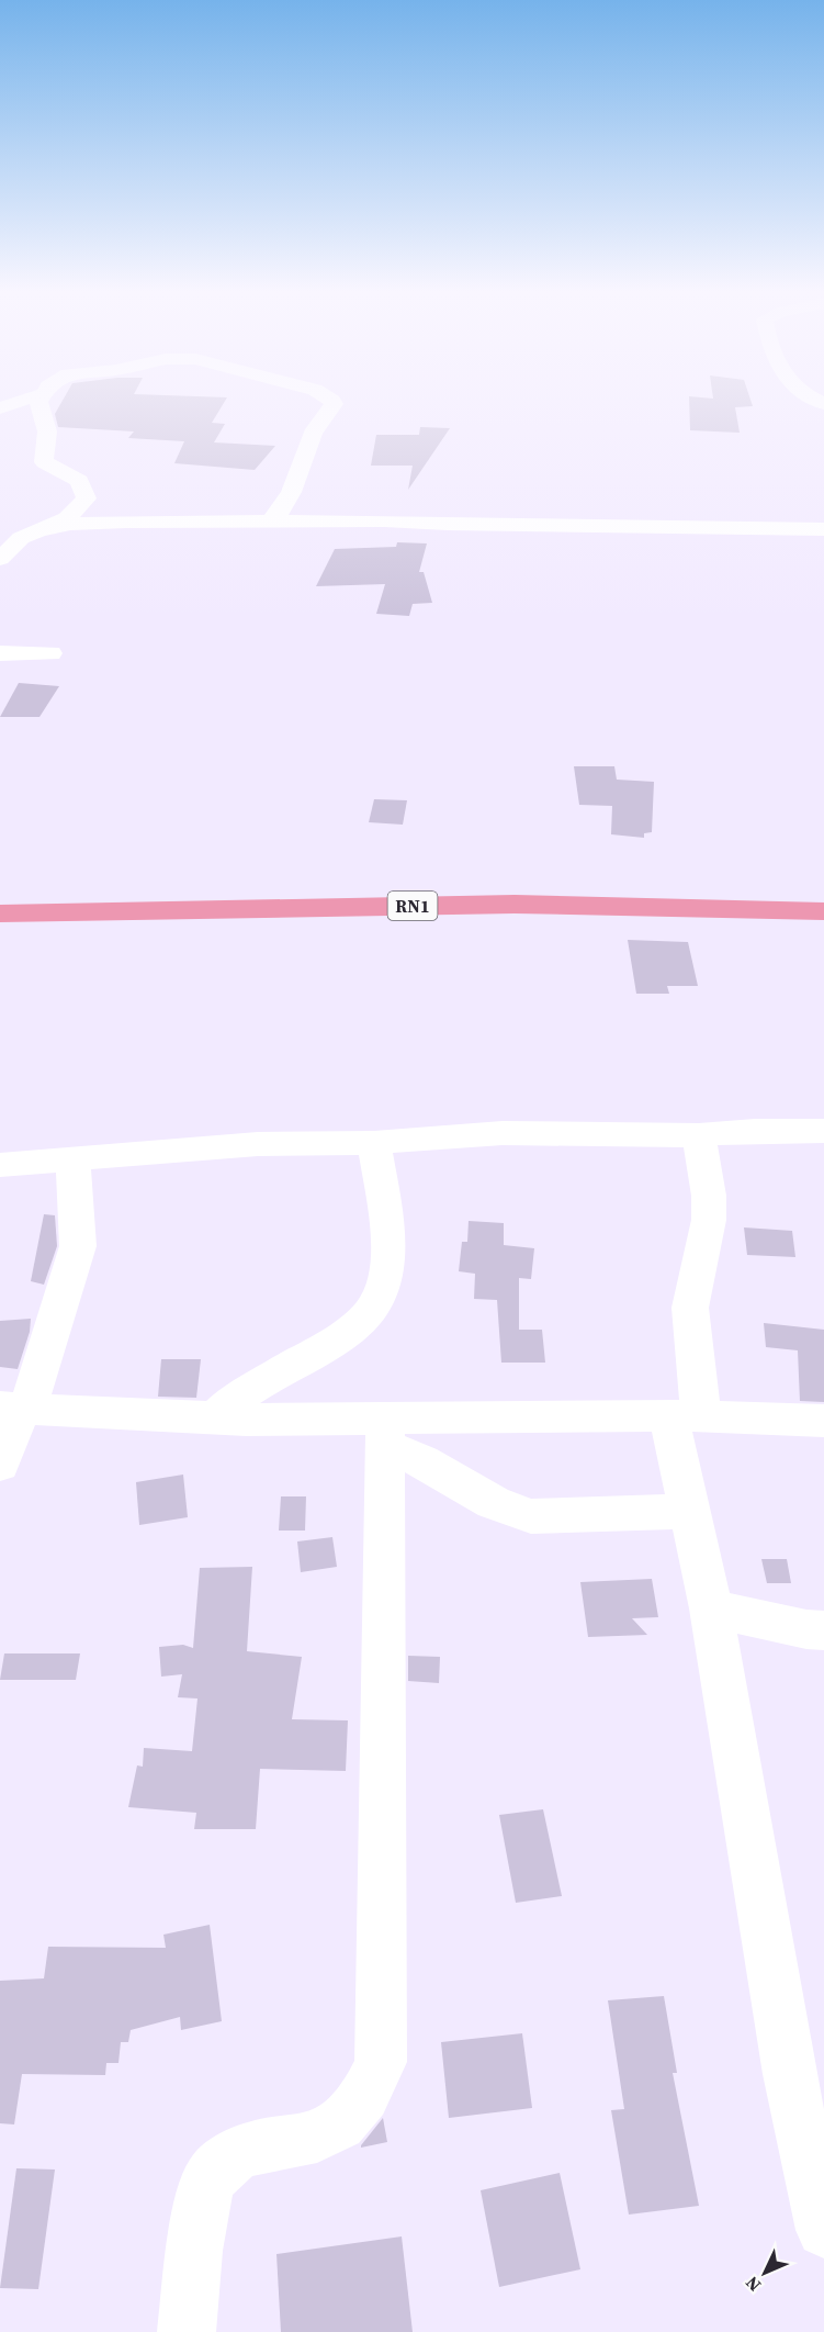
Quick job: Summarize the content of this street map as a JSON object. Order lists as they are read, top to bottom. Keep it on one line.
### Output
{"streets":{"highway":["RN1"]},"north":"bottom left"}
